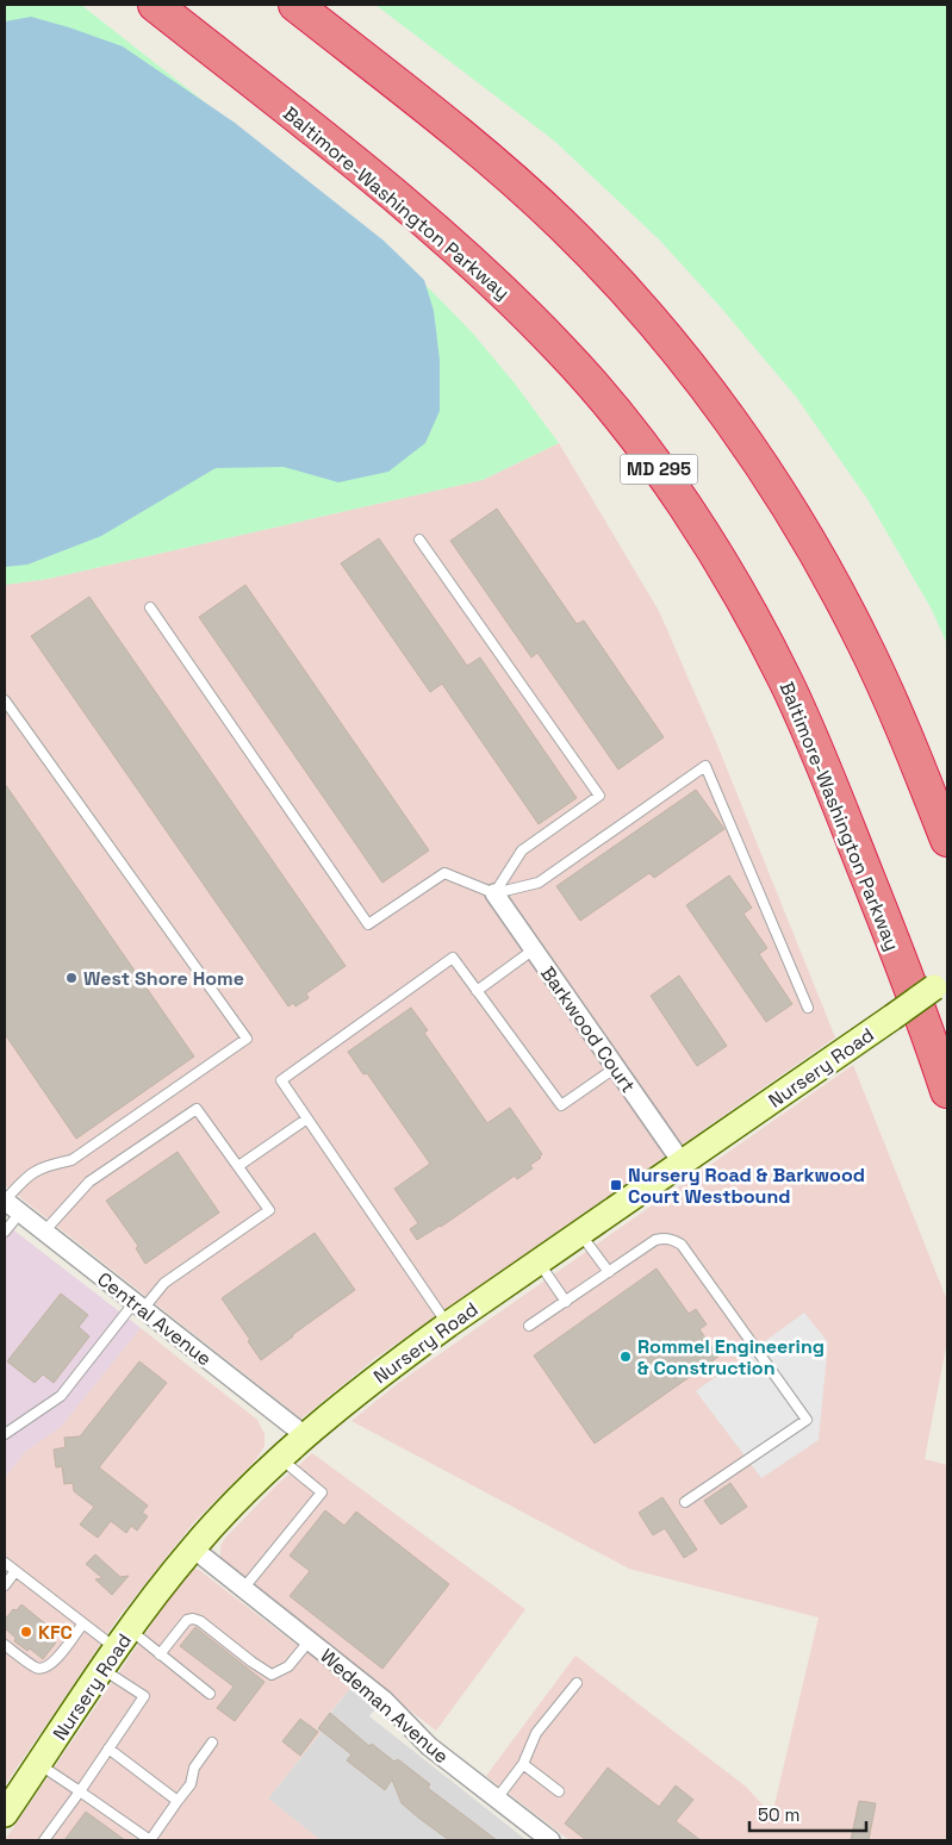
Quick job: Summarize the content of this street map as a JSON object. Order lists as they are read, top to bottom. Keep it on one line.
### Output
{"streets":{"highway":["Baltimore-Washington Parkway","MD 295"],"main road":["Nursery Road"],"street":["Barkwood Court","Central Avenue","Wedeman Avenue"]},"crossings":[["Barkwood Court","Nursery Road"],["Nursery Road","Central Avenue"],["Nursery Road","Wedeman Avenue"]],"places":{"other":["West Shore Home","Rommel Engineering & Construction","KFC"],"transit":["Nursery Road & Barkwood Court Westbound"]},"scale_bar":"50 m"}
